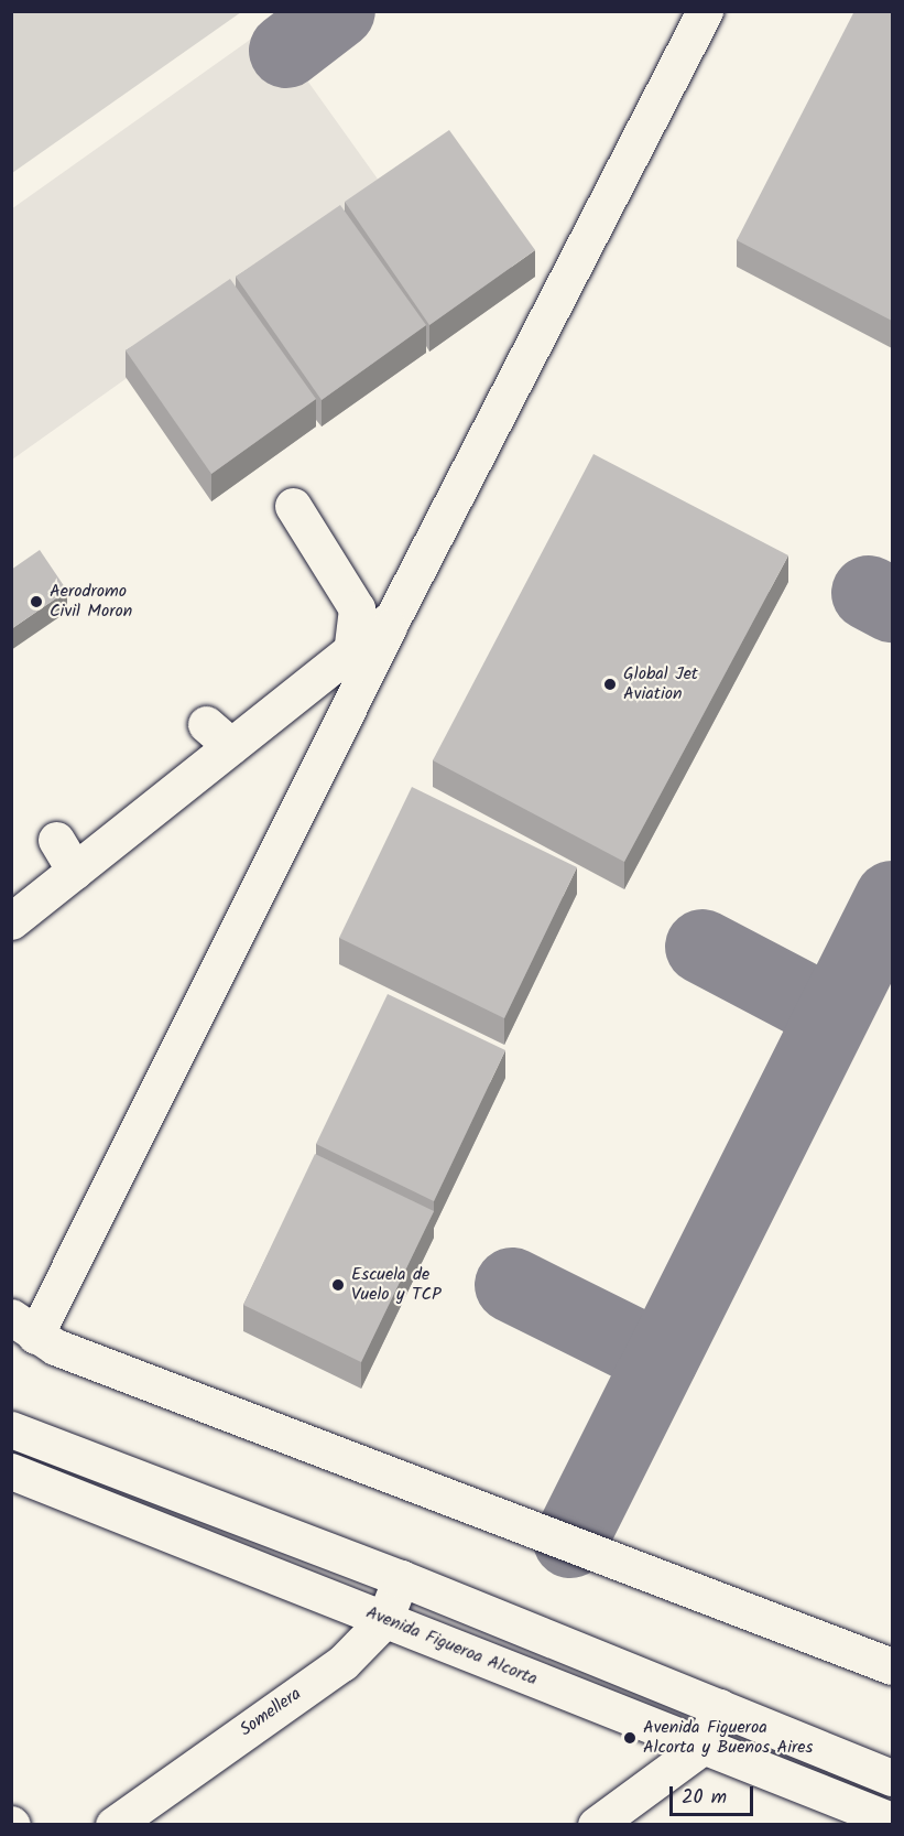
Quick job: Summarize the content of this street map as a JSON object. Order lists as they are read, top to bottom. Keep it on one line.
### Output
{"streets":{"main road":["Avenida Figueroa Alcorta","Somellera"]},"crossings":[["Avenida Figueroa Alcorta","Somellera"]],"places":["Aerodromo Civil Moron","Global Jet Aviation","Escuela de Vuelo y TCP","Avenida Figueroa Alcorta y Buenos Aires"],"scale_bar":"20 m"}
